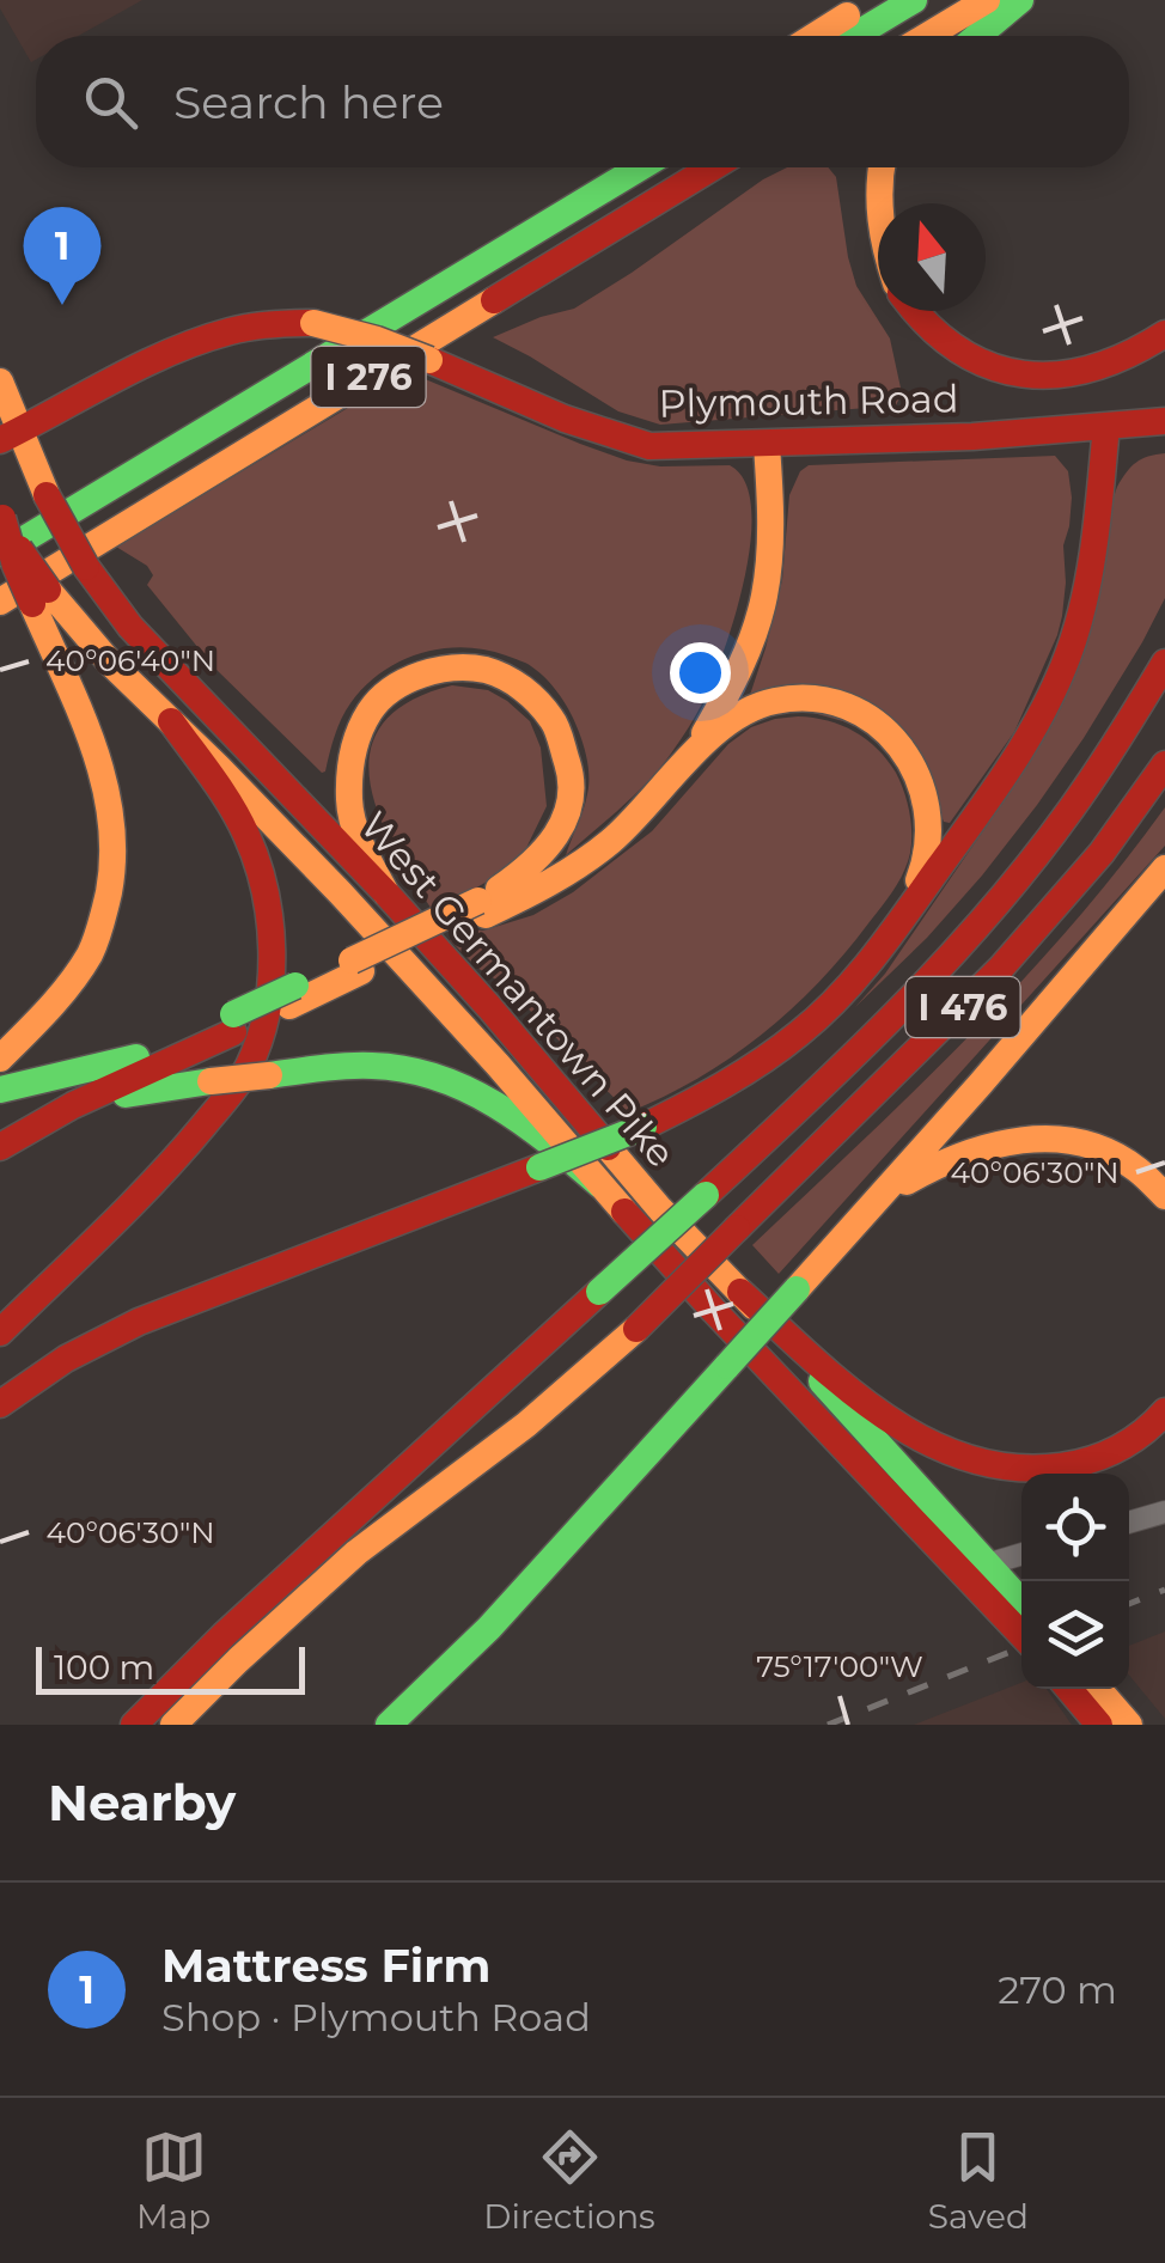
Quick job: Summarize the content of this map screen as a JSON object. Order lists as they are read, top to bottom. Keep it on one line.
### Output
{"streets":{"main road":["I 276","Plymouth Road","West Germantown Pike","I 476"]},"crossings":[["Plymouth Road","West Germantown Pike"]],"scale_bar":"100 m","north":"top","page":{"search":"Search here","pins":"1","scale":"100 m","heading":"Nearby","list":[{"mark":"1","name":"Mattress Firm","note":"Shop · Plymouth Road","value":"270 m"}],"nav":["Map","Directions","Saved"]},"coordinates":["40°06'40\"N","40°06'30\"N","75°17'00\"W"]}
